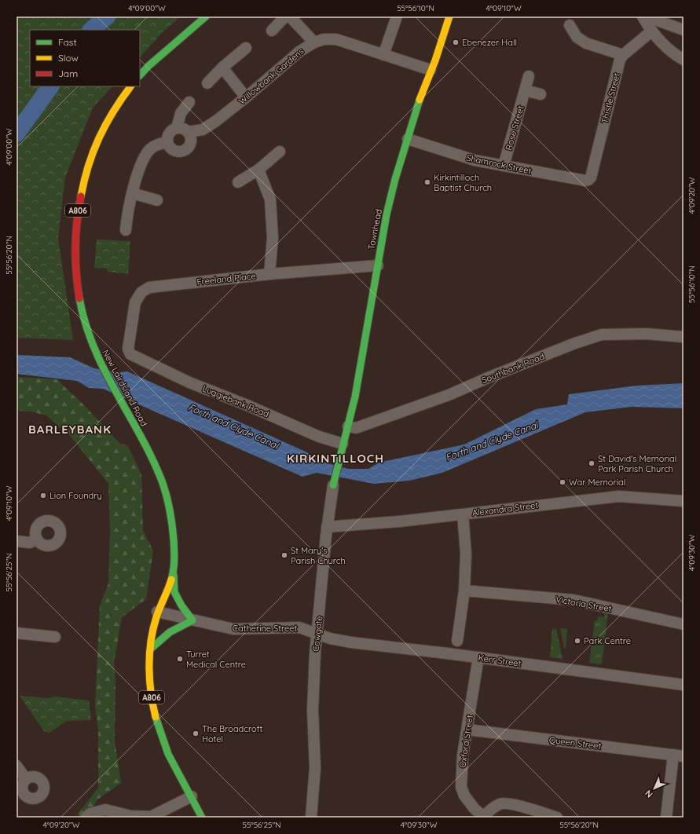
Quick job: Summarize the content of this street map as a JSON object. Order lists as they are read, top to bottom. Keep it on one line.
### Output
{"streets":{"main road":["A806","Townhead","New Lairdsland Road","Cowgate"],"street":["Willowbank Gardens","Thistle Street","Rose Street","Shamrock Street","Freeland Place","Southbank Road","Luggiebank Road","Alexandra Street","Victoria Street","Catherine Street","Kerr Street","Oxford Street","Queen Street"]},"crossings":[["Willowbank Gardens","Townhead"],["Thistle Street","Shamrock Street"],["Rose Street","Shamrock Street"],["Shamrock Street","Townhead"],["A806","New Lairdsland Road"],["A806","Catherine Street"],["Townhead","Freeland Place"],["Townhead","Southbank Road"],["Townhead","Luggiebank Road"],["Townhead","Cowgate"],["Freeland Place","Luggiebank Road"],["New Lairdsland Road","Catherine Street"],["Luggiebank Road","Cowgate"],["Alexandra Street","Cowgate"],["Catherine Street","Cowgate"],["Catherine Street","Kerr Street"],["Cowgate","Kerr Street"],["Kerr Street","Oxford Street"],["Oxford Street","Queen Street"]],"districts":["BARLEYBANK","KIRKINTILLOCH"],"water":["Forth and Clyde Canal"],"places":["Ebenezer Hall","Kirkintilloch Baptist Church","St David's Memorial Park Parish Church","War Memorial","Lion Foundry","St Mary's Parish Church","Park Centre","Turret Medical Centre","The Broadcroft Hotel"],"legend":["Fast","Slow","Jam"],"north":"bottom left","coordinates":["4°09'00\"W","55°56'10\"N","4°09'10\"W","4°09'20\"W","55°56'20\"N","4°09'30\"W","55°56'25\"N"]}
